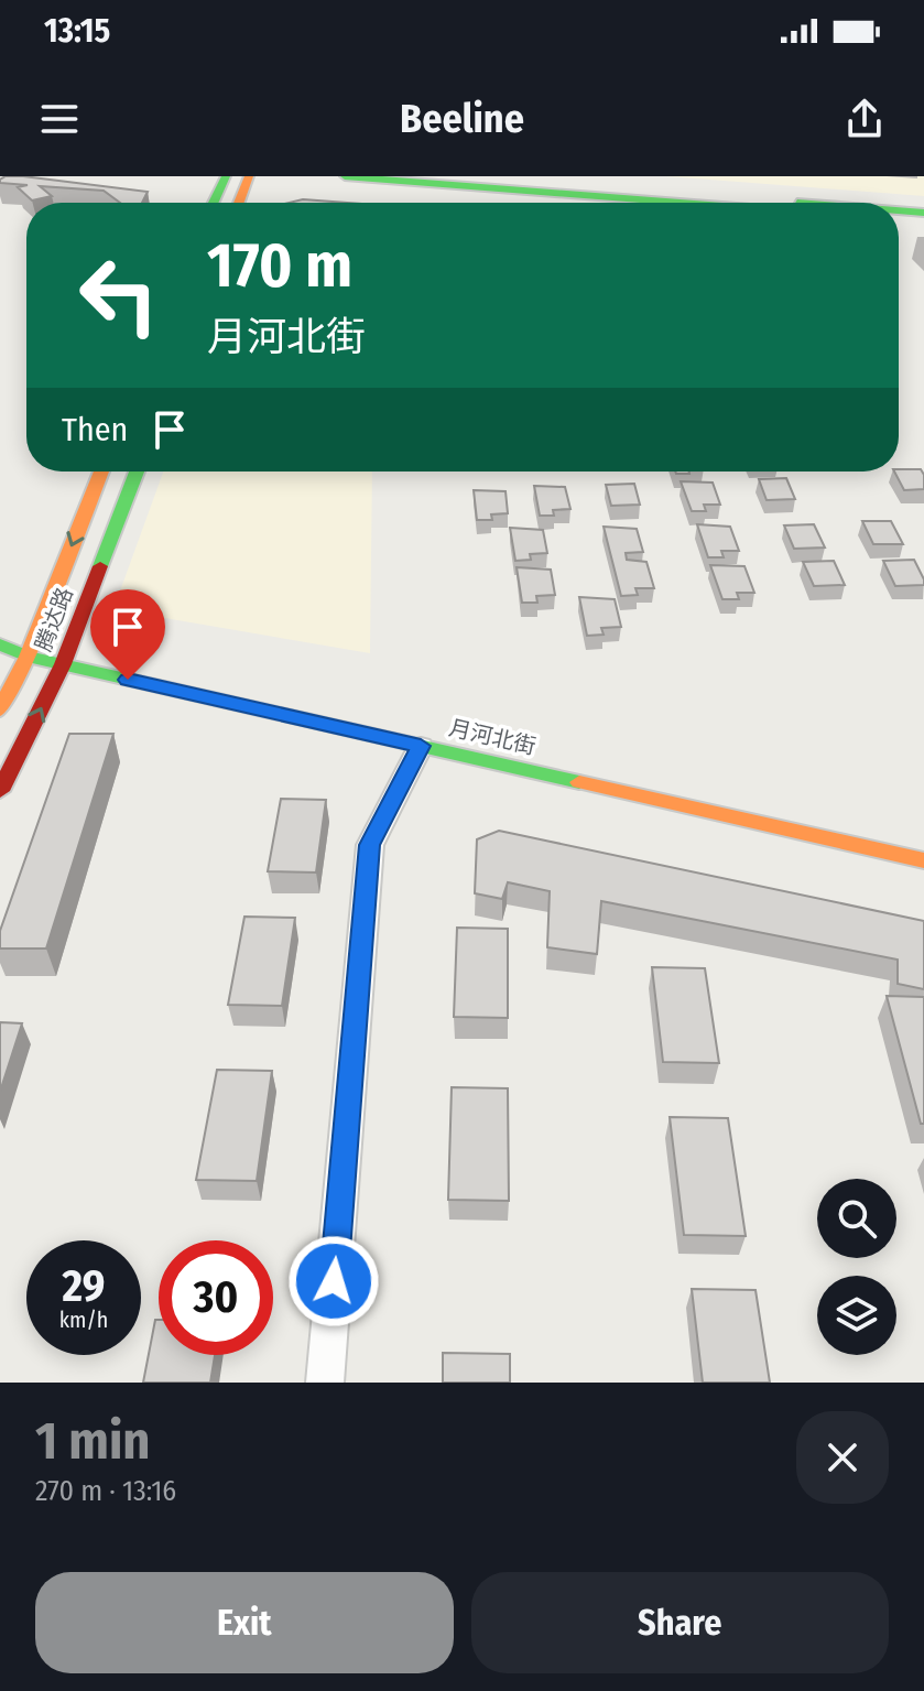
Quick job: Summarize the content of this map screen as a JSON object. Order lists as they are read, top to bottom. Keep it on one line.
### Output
{"streets":{"main road":["腾达路","月河北街"]},"crossings":[["腾达路","月河北街"]],"page":{"status":"13:15","header":"Beeline","turn":["170 m","月河北街"],"then":"Then","speed":"29 km/h","limit":"30","heading":["1 min","270 m · 13:16"],"buttons":["Exit","Share"]}}
